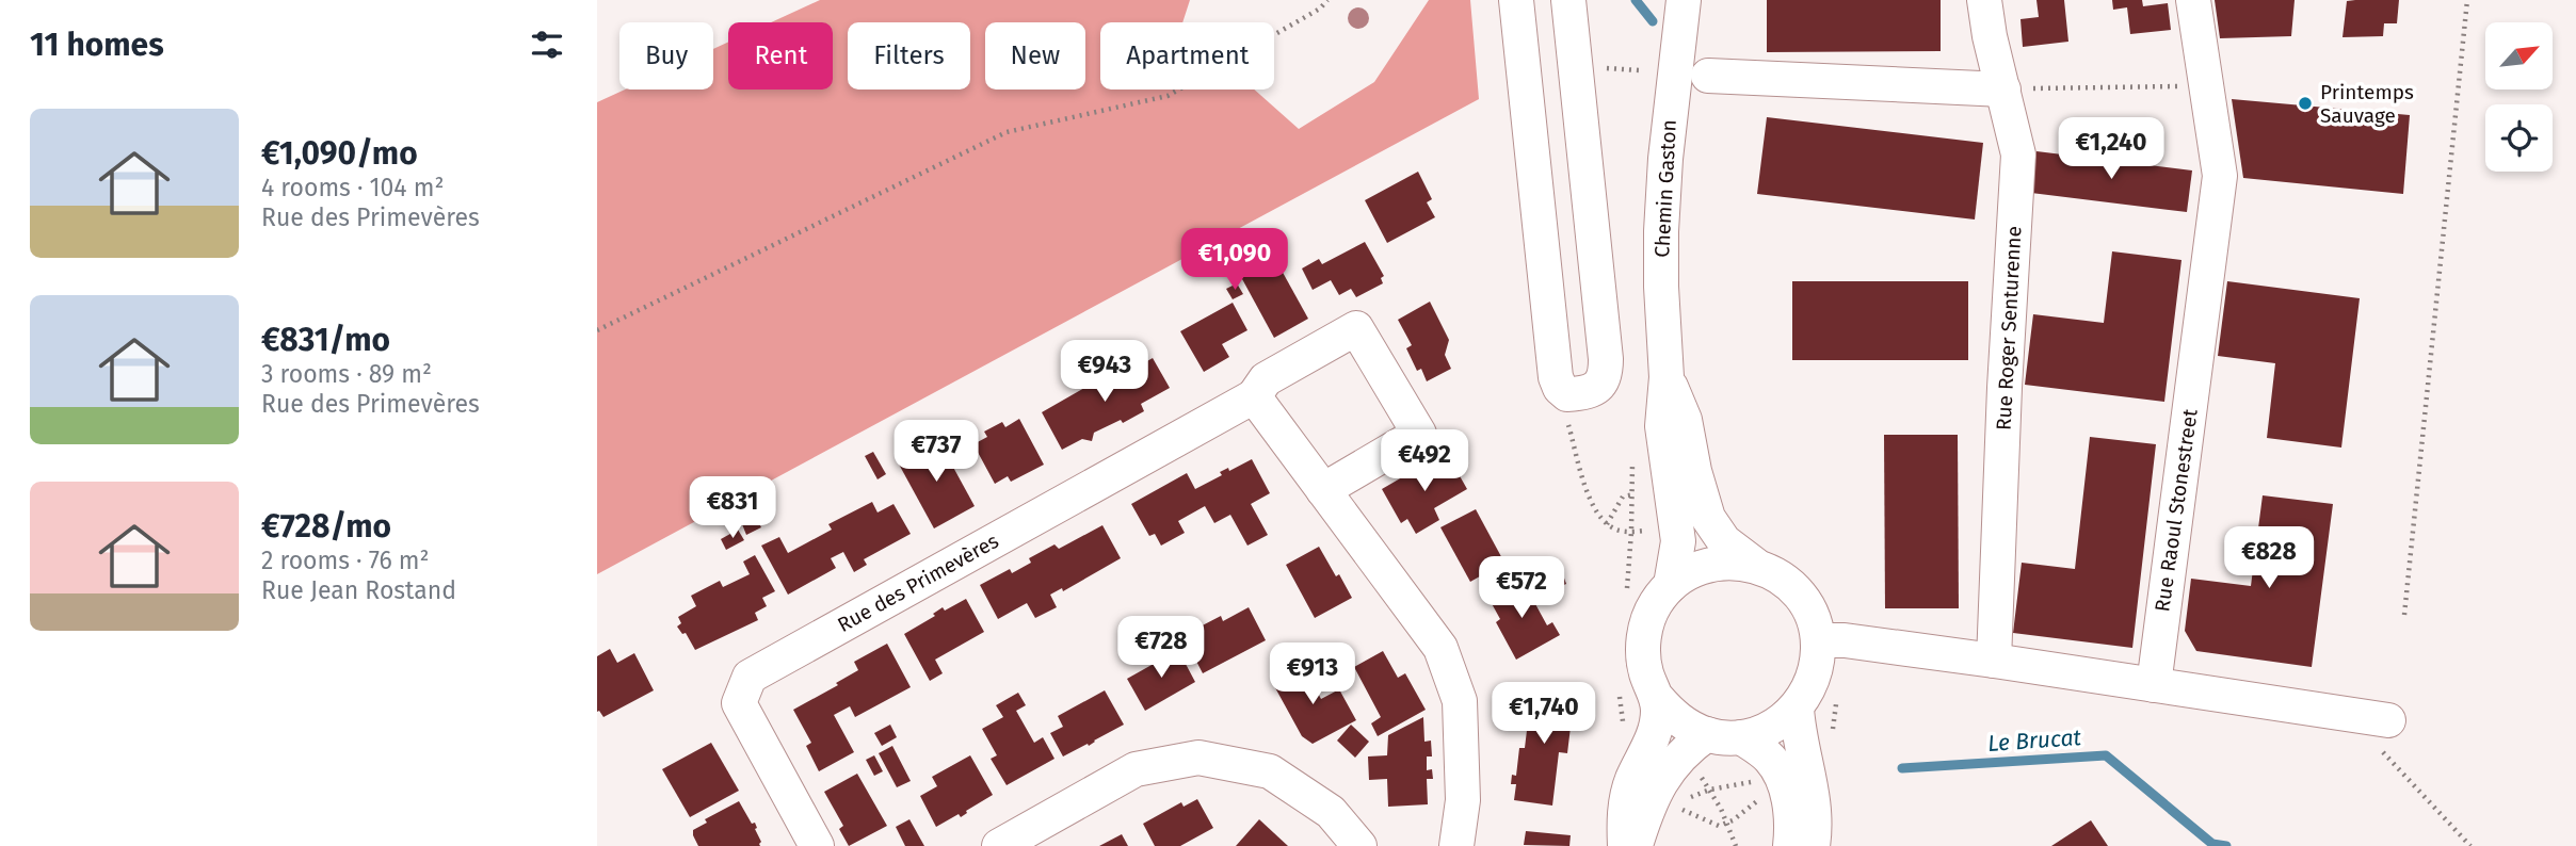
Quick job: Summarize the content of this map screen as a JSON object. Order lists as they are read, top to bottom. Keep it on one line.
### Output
{"streets":{"street":["Chemin Gaston","Rue Roger Senturenne","Rue Raoul Stonestreet","Rue des Primevères"]},"water":["Le Brucat"],"places":["Printemps Sauvage"],"north":"top right","page":{"heading":"11 homes","chip":["Buy","Rent","Filters","New","Apartment"],"list":[{"name":"€1,090/mo","note":"4 rooms · 104 m² · Rue des Primevères"},{"name":"€831/mo","note":"3 rooms · 89 m² · Rue des Primevères"},{"name":"€728/mo","note":"2 rooms · 76 m² · Rue Jean Rostand"}],"price":["€1,240","€1,090","€943","€737","€492","€831","€828","€572","€728","€913","€1,740"]}}
